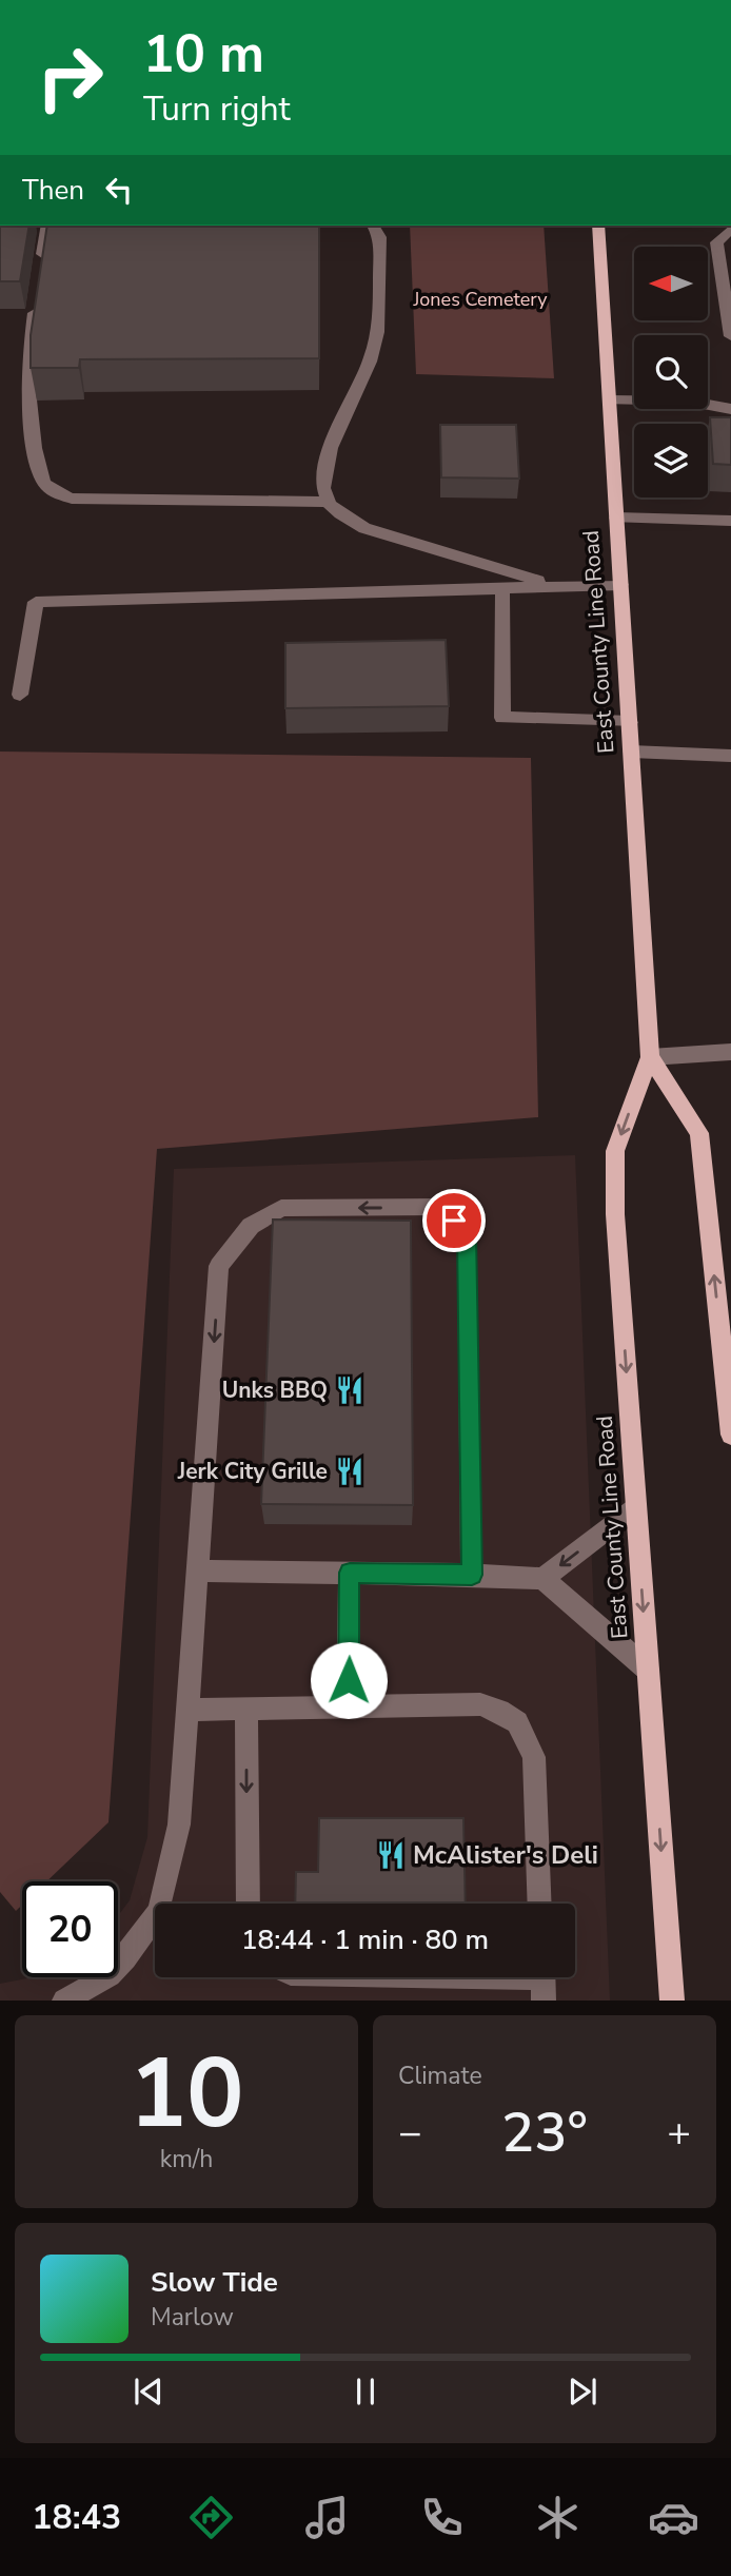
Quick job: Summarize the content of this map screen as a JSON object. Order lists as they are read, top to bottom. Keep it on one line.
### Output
{"streets":{"main road":["East County Line Road"]},"parks":["Jones Cemetery"],"places":{"restaurant":["Unks BBQ","Jerk City Grille","McAlister's Deli"]},"north":"left","page":{"turn":["10 m","Turn right"],"then":"Then","limit":"20","trip":"18:44 · 1 min · 80 m","tile":[["10","km/h"],"Climate"],"heat":["−","23°","+"],"song":["Slow Tide","Marlow"],"tabs":"18:43"}}
